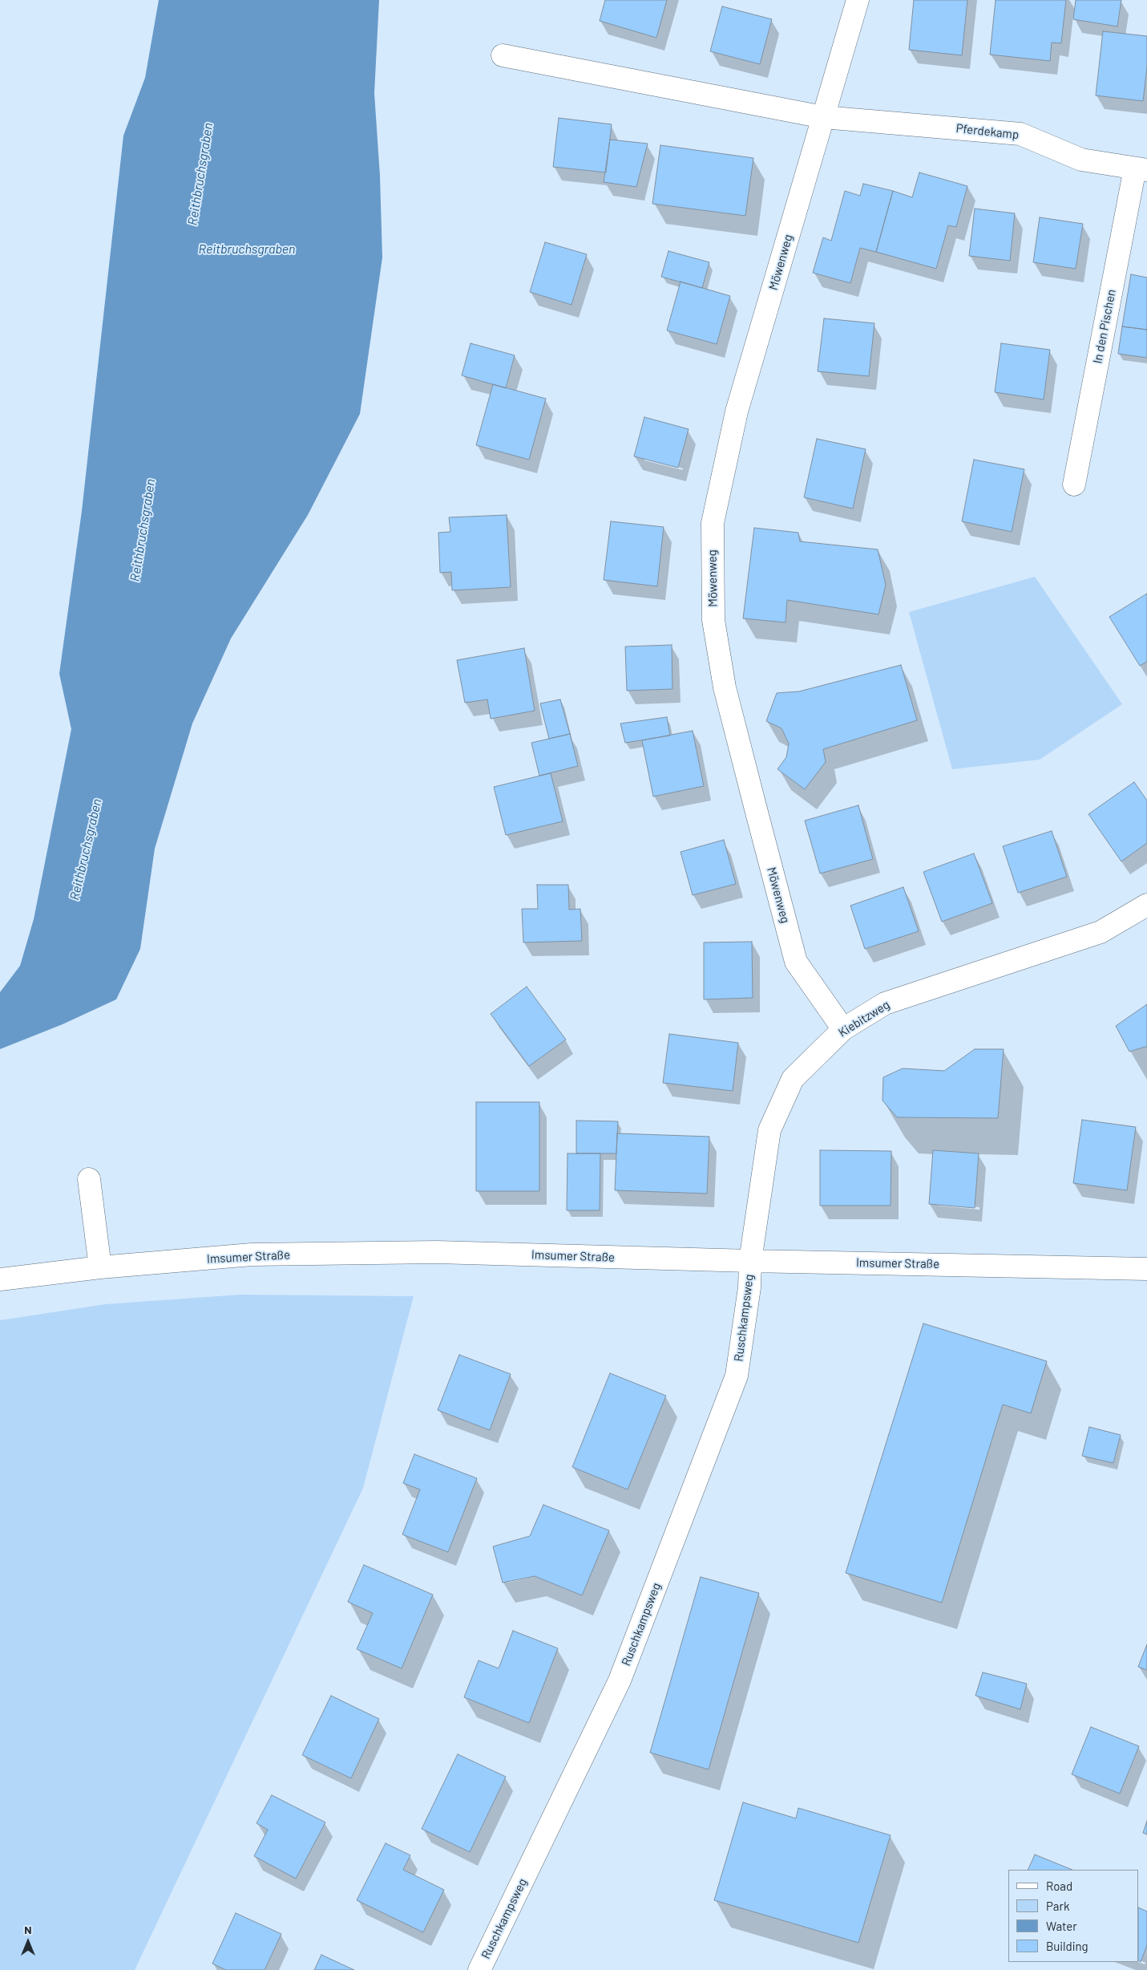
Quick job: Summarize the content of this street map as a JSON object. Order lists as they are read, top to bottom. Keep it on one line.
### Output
{"streets":{"street":["Pferdekamp","Möwenweg","In den Pischen","Kiebitzweg","Imsumer Straße","Ruschkampsweg"]},"crossings":[["Pferdekamp","Möwenweg"],["Pferdekamp","In den Pischen"],["Möwenweg","Kiebitzweg"],["Kiebitzweg","Imsumer Straße"],["Kiebitzweg","Ruschkampsweg"],["Imsumer Straße","Ruschkampsweg"]],"water":["Reithbruchsgraben","Reitbruchsgraben"],"legend":["Road","Park","Water","Building"],"north":"top"}
